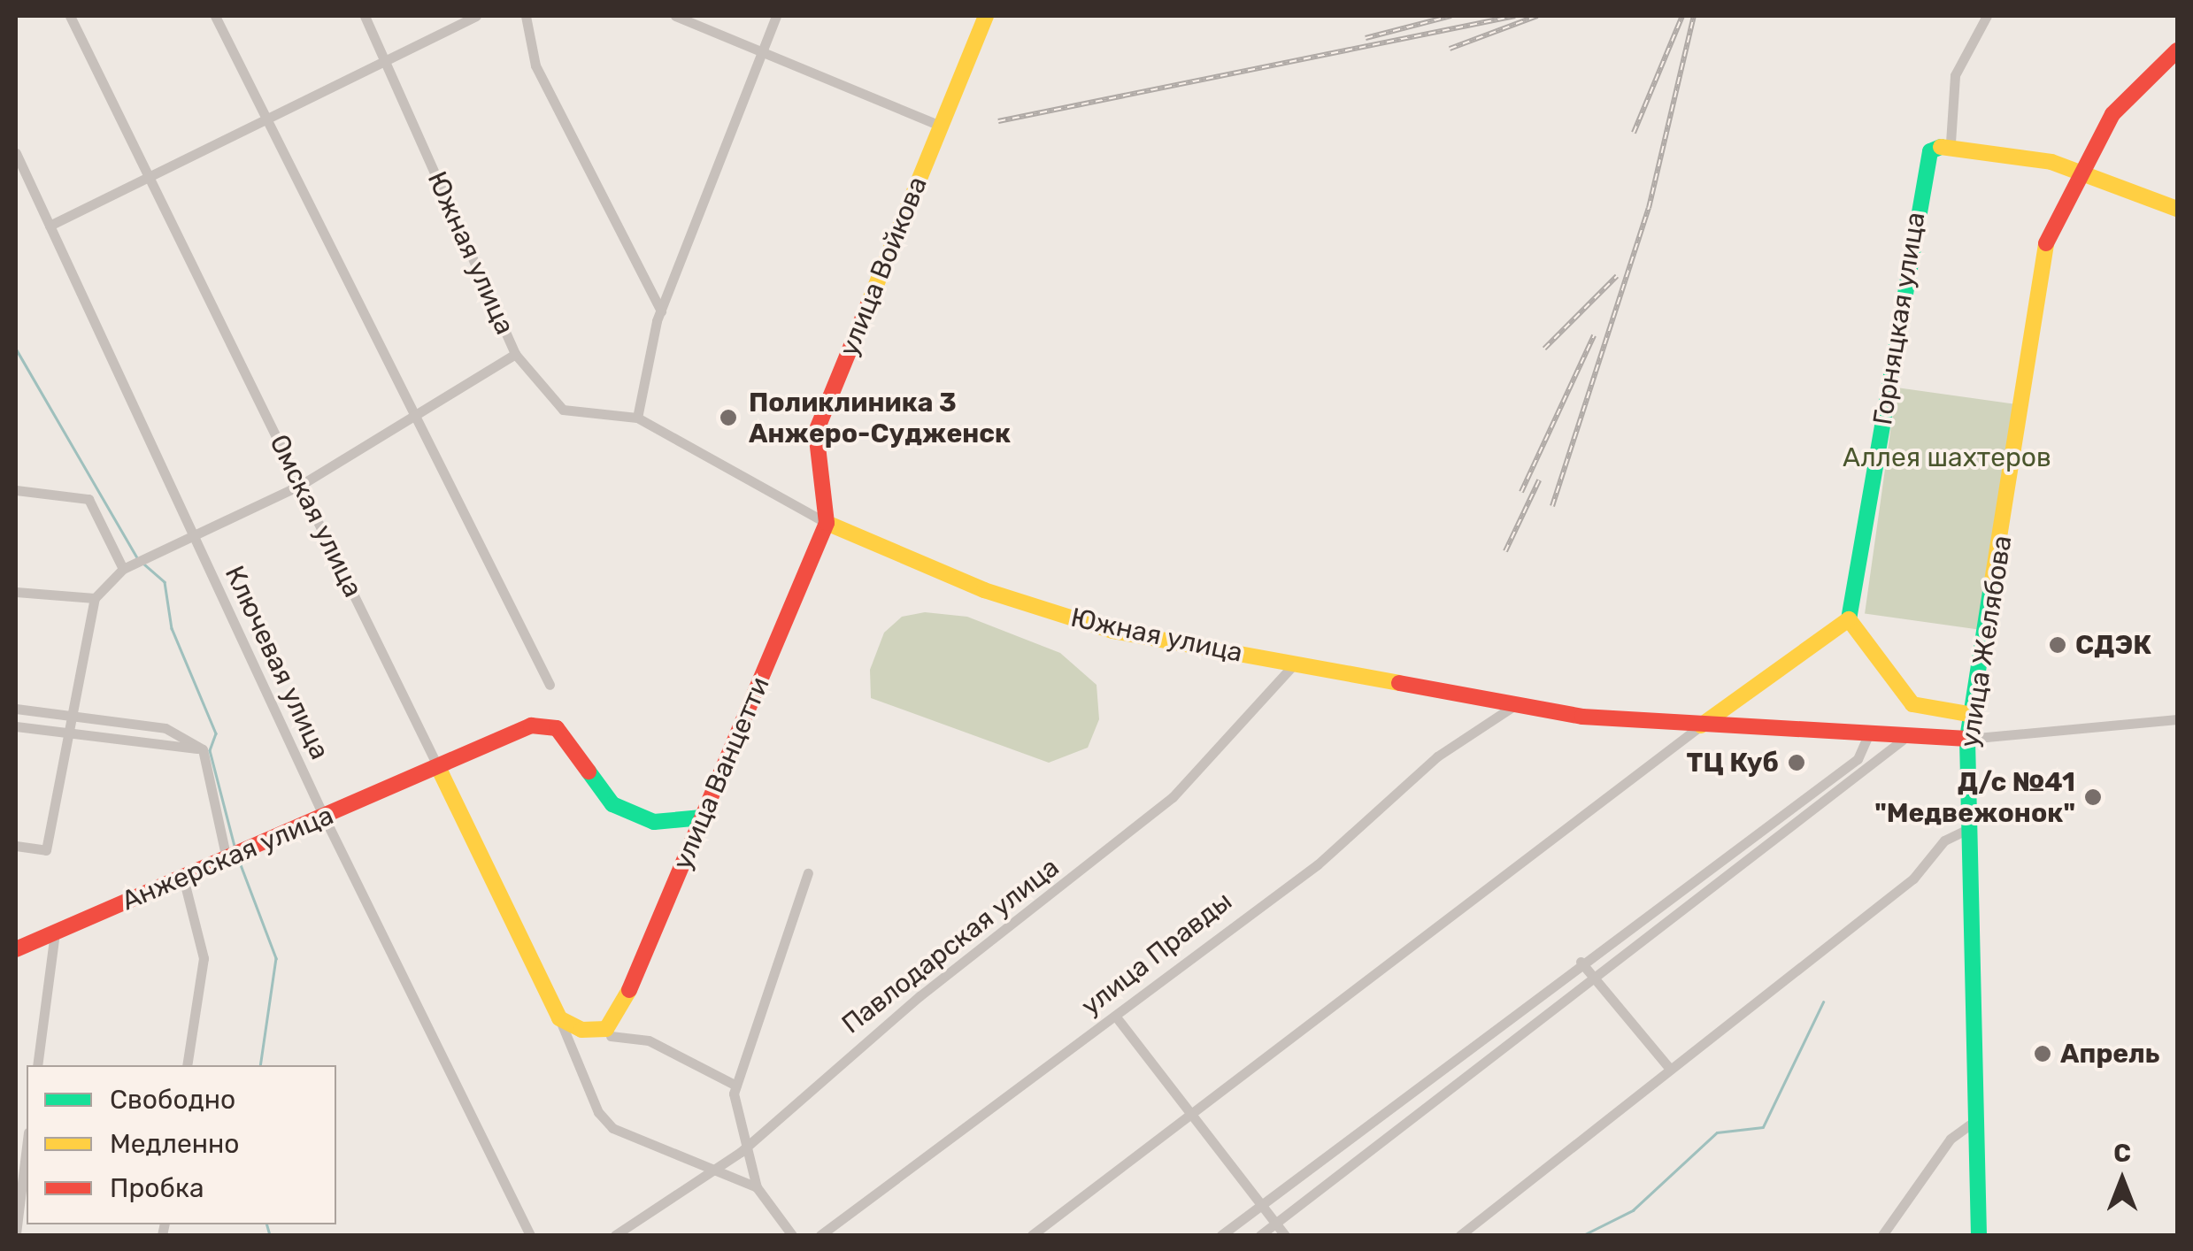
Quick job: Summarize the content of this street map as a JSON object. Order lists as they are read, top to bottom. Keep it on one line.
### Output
{"streets":{"street":["Южная улица","улица Войкова","Горняцкая улица","Омская улица","улица Желябова","Ключевая улица","улица Ванцетти","Анжерская улица","Павлодарская улица","улица Правды"]},"crossings":[["Южная улица","улица Войкова"],["Южная улица","улица Желябова"],["Южная улица","улица Ванцетти"],["Южная улица","Павлодарская улица"],["Южная улица","улица Правды"],["улица Войкова","улица Ванцетти"],["Омская улица","Анжерская улица"],["Омская улица","Павлодарская улица"],["Ключевая улица","Анжерская улица"],["улица Ванцетти","Анжерская улица"]],"parks":["Аллея шахтеров"],"places":["Поликлиника 3 Анжеро-Судженск","СДЭК","ТЦ Куб","Д/с №41 \"Медвежонок\"","Апрель"],"legend":["Свободно","Медленно","Пробка"],"north":"top"}
